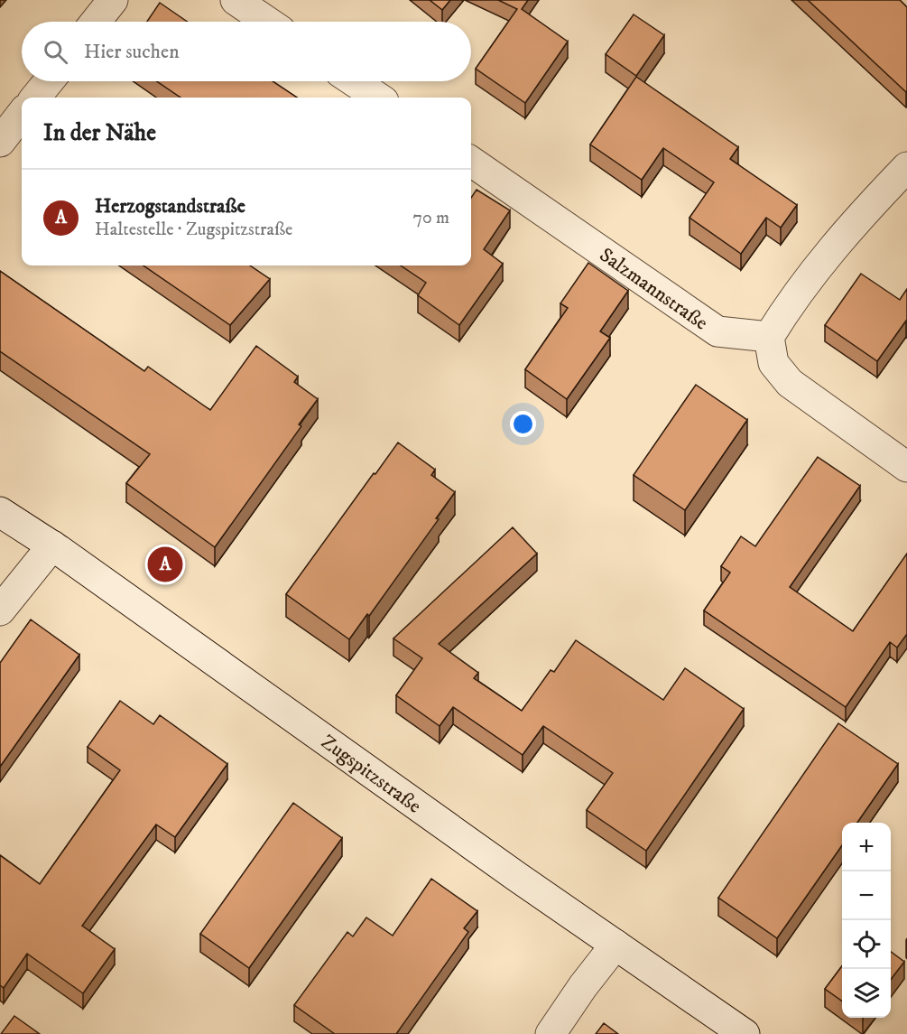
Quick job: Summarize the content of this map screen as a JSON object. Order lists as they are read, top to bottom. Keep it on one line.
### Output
{"streets":{"street":["Salzmannstraße","Zugspitzstraße"]},"page":{"search":"Hier suchen","heading":"In der Nähe","list":[{"mark":"A","name":"Herzogstandstraße","note":"Haltestelle · Zugspitzstraße","value":"70 m"}],"pins":"A","map_buttons":["+","−"]}}
